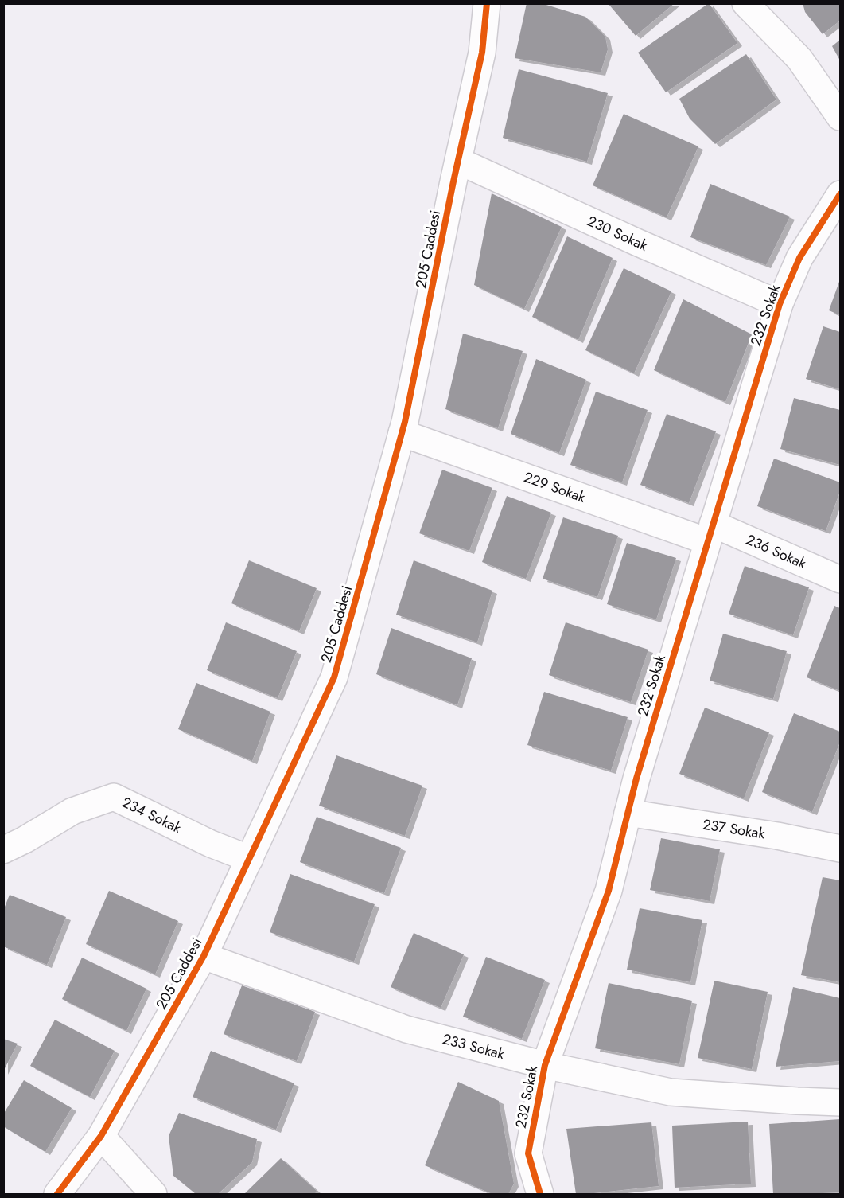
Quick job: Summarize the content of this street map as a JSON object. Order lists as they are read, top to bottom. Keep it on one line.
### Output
{"streets":{"street":["230 Sokak","205 Caddesi","232 Sokak","229 Sokak","236 Sokak","234 Sokak","237 Sokak","233 Sokak"]},"crossings":[["230 Sokak","205 Caddesi"],["230 Sokak","232 Sokak"],["205 Caddesi","229 Sokak"],["205 Caddesi","234 Sokak"],["205 Caddesi","233 Sokak"],["232 Sokak","229 Sokak"],["232 Sokak","236 Sokak"],["232 Sokak","237 Sokak"],["232 Sokak","233 Sokak"],["229 Sokak","236 Sokak"]]}
